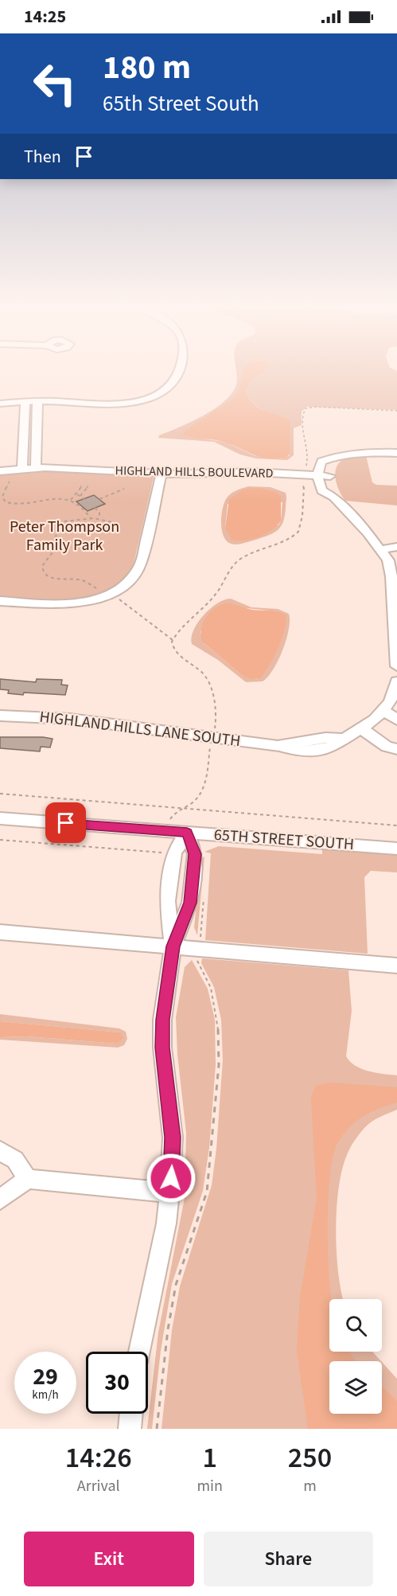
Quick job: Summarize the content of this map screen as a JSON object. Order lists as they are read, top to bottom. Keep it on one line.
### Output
{"streets":{"street":["HIGHLAND HILLS BOULEVARD","HIGHLAND HILLS LANE SOUTH","65TH STREET SOUTH"]},"parks":["Peter Thompson Family Park"],"page":{"status":"14:25","turn":["180 m","65th Street South"],"then":"Then","speed":"29 km/h","limit":"30","eta":["14:26","Arrival","1","min","250","m"],"buttons":["Exit","Share"]}}
